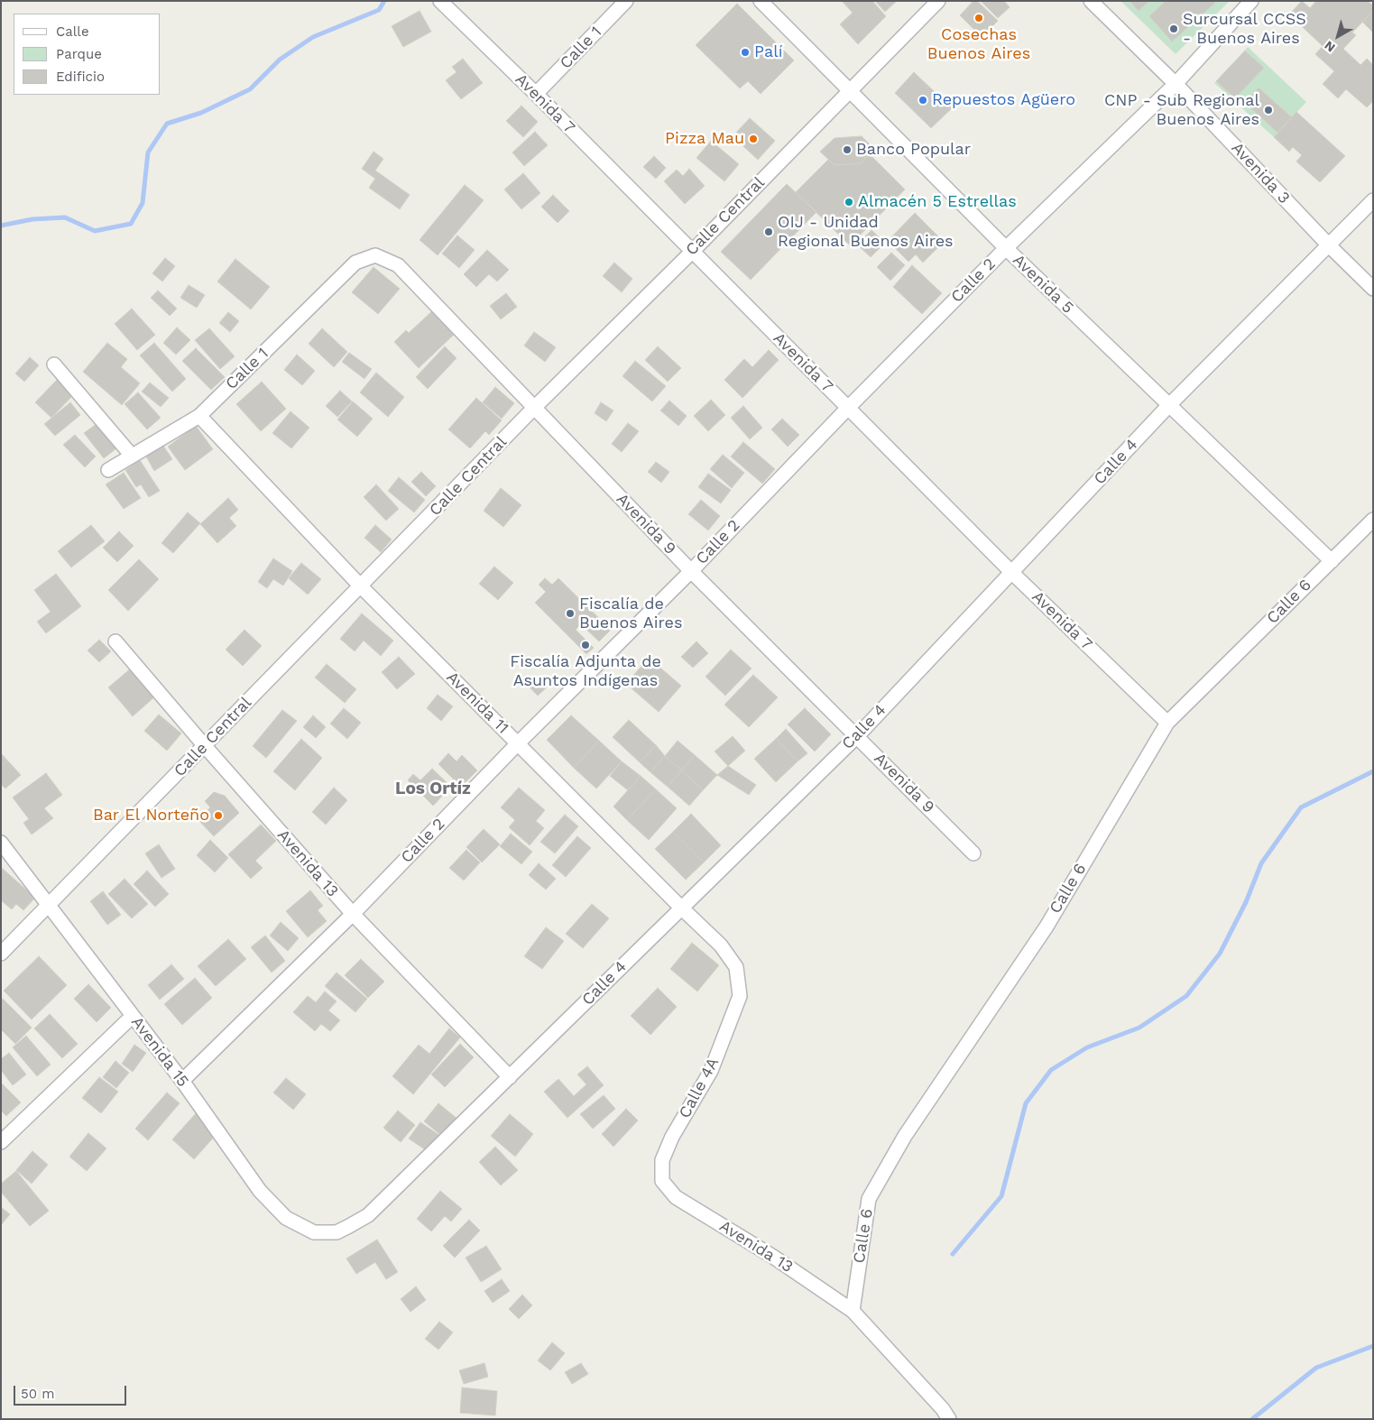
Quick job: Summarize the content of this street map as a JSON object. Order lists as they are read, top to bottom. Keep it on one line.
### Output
{"streets":{"street":["Calle 1","Avenida 7","Avenida 3","Calle Central","Calle 2","Avenida 5","Calle 4","Avenida 9","Calle 6","Avenida 11","Avenida 13","Avenida 15","Calle 4A"]},"crossings":[["Calle 1","Avenida 7"],["Calle 1","Avenida 9"],["Calle 1","Avenida 11"],["Avenida 7","Calle Central"],["Avenida 7","Calle 2"],["Avenida 7","Calle 4"],["Avenida 7","Calle 6"],["Avenida 3","Calle 2"],["Avenida 3","Calle 4"],["Calle Central","Avenida 5"],["Calle Central","Avenida 9"],["Calle Central","Avenida 11"],["Calle Central","Avenida 13"],["Calle Central","Avenida 15"],["Calle 2","Avenida 5"],["Calle 2","Avenida 9"],["Calle 2","Avenida 11"],["Calle 2","Avenida 13"],["Calle 2","Avenida 15"],["Avenida 5","Calle 4"],["Avenida 5","Calle 6"],["Calle 4","Avenida 9"],["Calle 4","Avenida 11"],["Calle 4","Avenida 13"],["Calle 4","Avenida 15"],["Calle 6","Avenida 13"],["Avenida 11","Calle 4A"],["Avenida 13","Calle 4A"]],"districts":["Los Ortíz"],"places":["Cosechas Buenos Aires","Surcursal CCSS - Buenos Aires","Palí","Repuestos Agüero","CNP - Sub Regional Buenos Aires","Pizza Mau","Banco Popular","Almacén 5 Estrellas","OIJ - Unidad Regional Buenos Aires","Fiscalía de Buenos Aires","Fiscalía Adjunta de Asuntos Indígenas","Bar El Norteño"],"legend":["Calle","Parque","Edificio"],"scale_bar":"50 m","north":"bottom left"}
